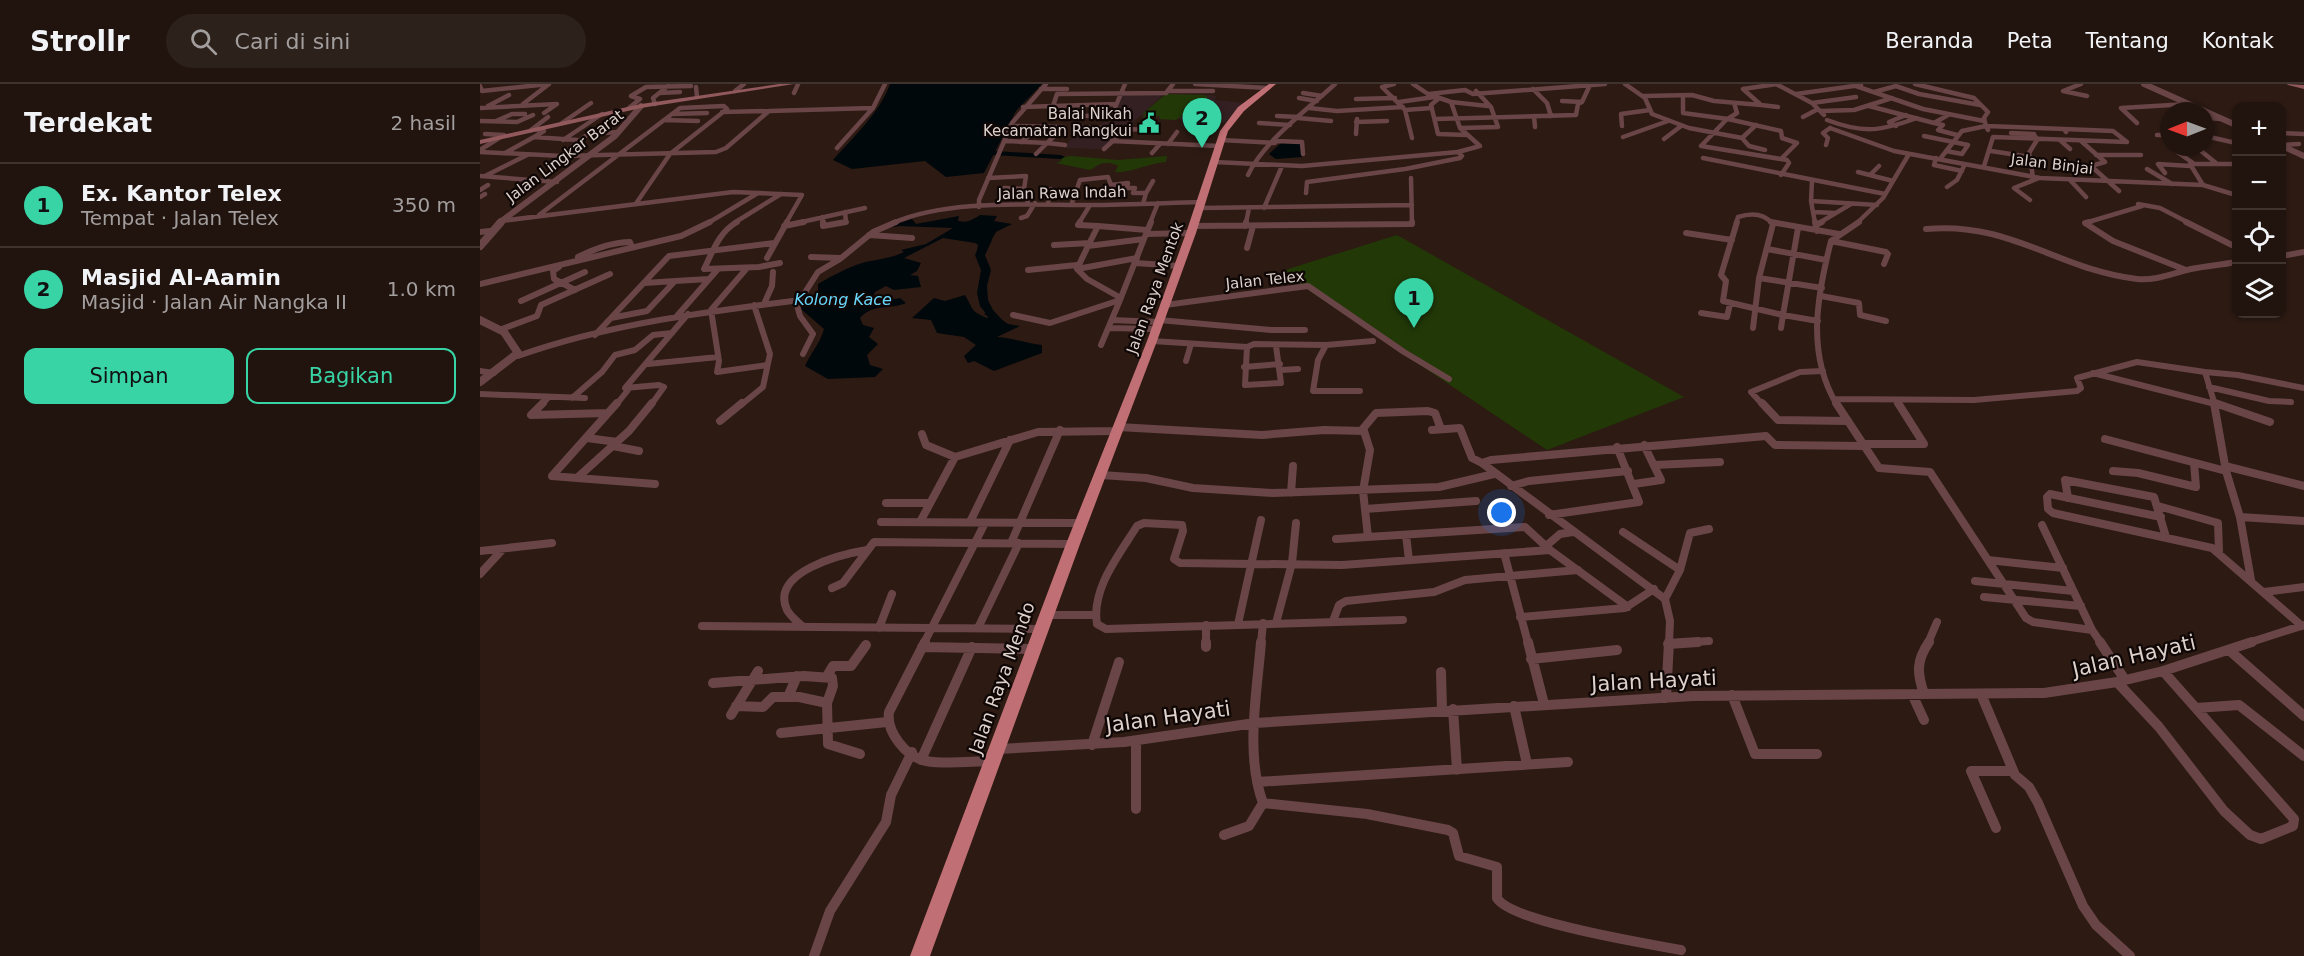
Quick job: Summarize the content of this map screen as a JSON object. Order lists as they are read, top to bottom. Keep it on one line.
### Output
{"streets":{"highway":["Jalan Raya Mentok","Jalan Raya Mendo"],"street":["Jalan Lingkar Barat","Jalan Binjai","Jalan Rawa Indah","Jalan Telex","Jalan Hayati"]},"crossings":[["Jalan Rawa Indah","Jalan Raya Mentok"],["Jalan Telex","Jalan Raya Mentok"],["Jalan Raya Mentok","Jalan Raya Mendo"],["Jalan Hayati","Jalan Raya Mendo"]],"water":["Kolong Kace"],"places":{"public building":["Balai Nikah Kecamatan Rangkui"]},"north":"left","page":{"header":"Strollr","search":"Cari di sini","nav":["Beranda","Peta","Tentang","Kontak"],"heading":["Terdekat","2 hasil"],"pins":["2","1"],"map_buttons":["+","−"],"list":[{"mark":"1","name":"Ex. Kantor Telex","note":"Tempat · Jalan Telex","value":"350 m"},{"mark":"2","name":"Masjid Al-Aamin","note":"Masjid · Jalan Air Nangka II","value":"1.0 km"}],"buttons":["Simpan","Bagikan"]}}
